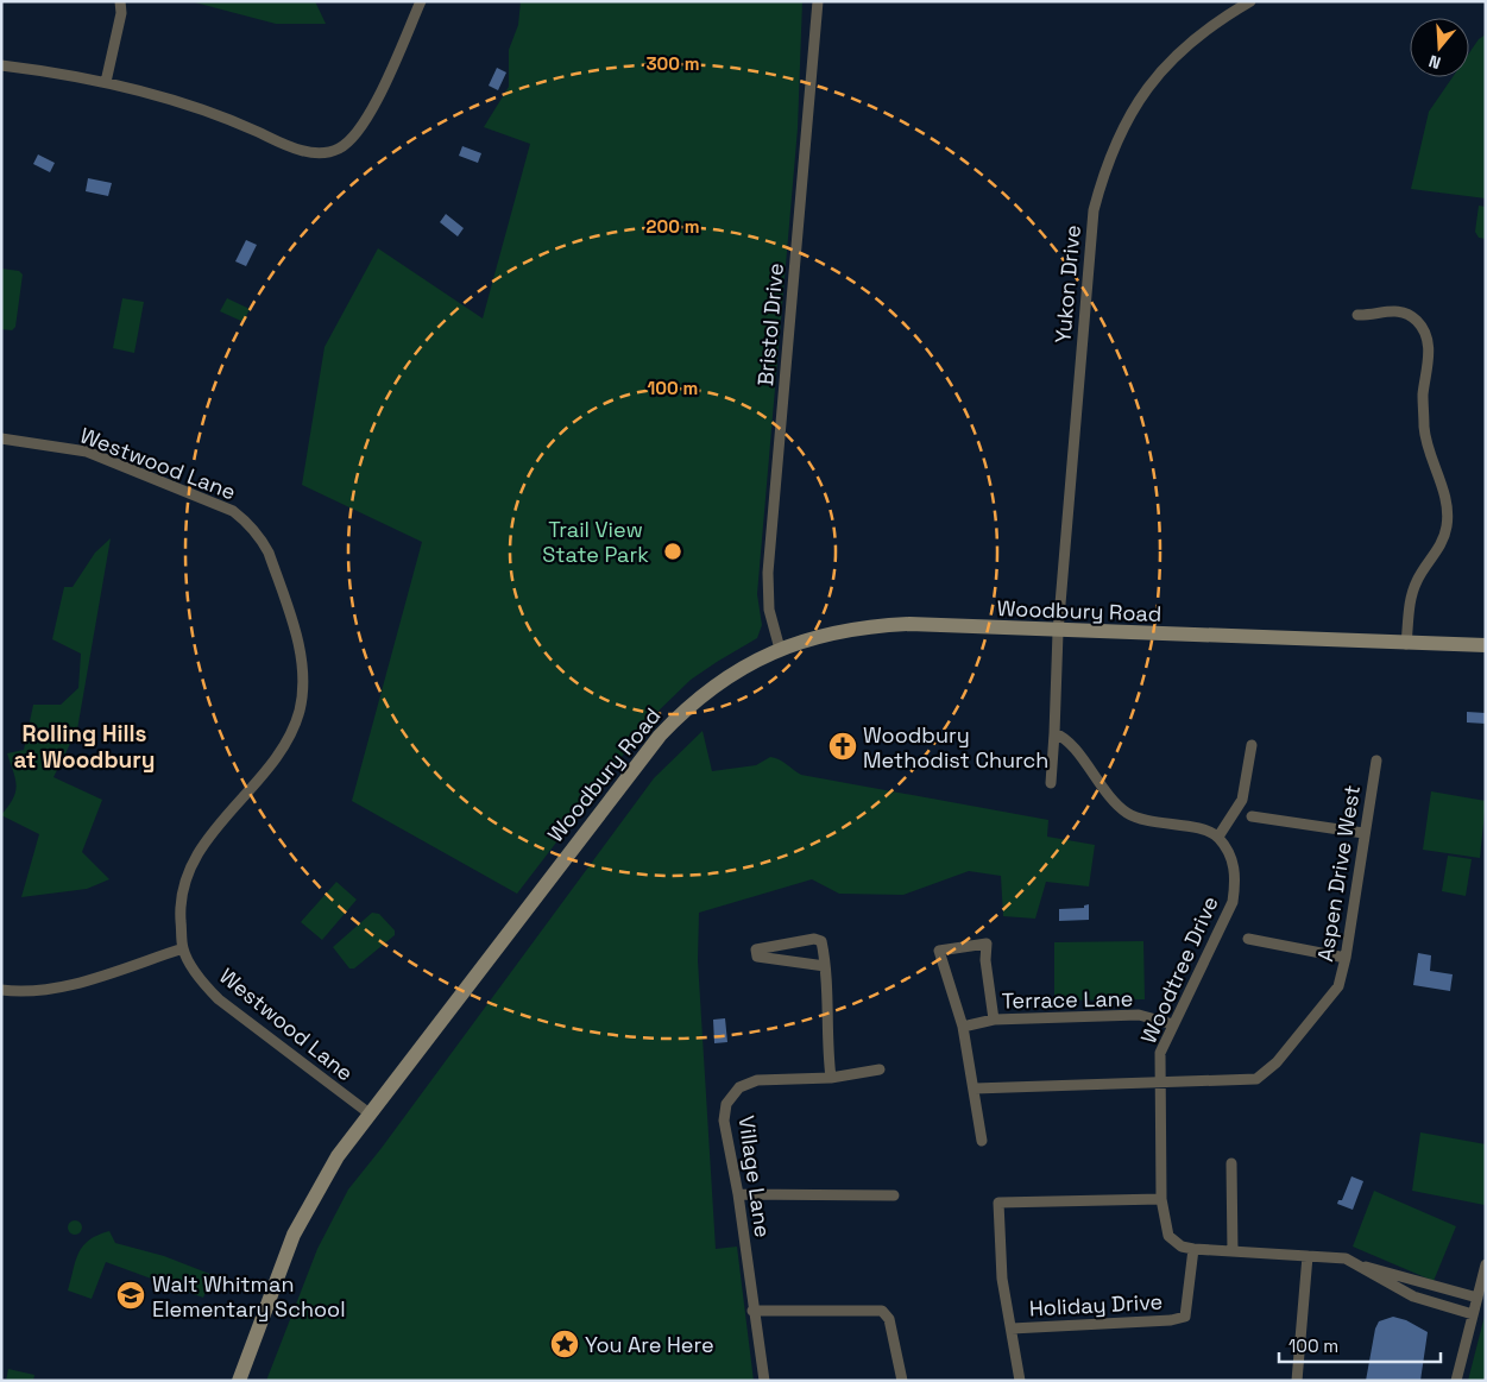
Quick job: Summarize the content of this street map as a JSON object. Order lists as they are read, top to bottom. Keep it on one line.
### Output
{"streets":{"main road":["Woodbury Road"],"street":["Yukon Drive","Bristol Drive","Westwood Lane","Aspen Drive West","Woodtree Drive","Terrace Lane","Village Lane","Holiday Drive"]},"crossings":[["Yukon Drive","Woodbury Road"],["Bristol Drive","Woodbury Road"],["Westwood Lane","Woodbury Road"],["Aspen Drive West","Woodtree Drive"],["Woodtree Drive","Terrace Lane"],["Woodtree Drive","Holiday Drive"]],"districts":["Rolling Hills at Woodbury"],"parks":["Trail View State Park"],"places":{"church":["Woodbury Methodist Church"],"school or university":["Walt Whitman Elementary School"],"place":["You Are Here"]},"scale_bar":"100 m","north":"bottom","rings":["300 m","200 m","100 m"]}
